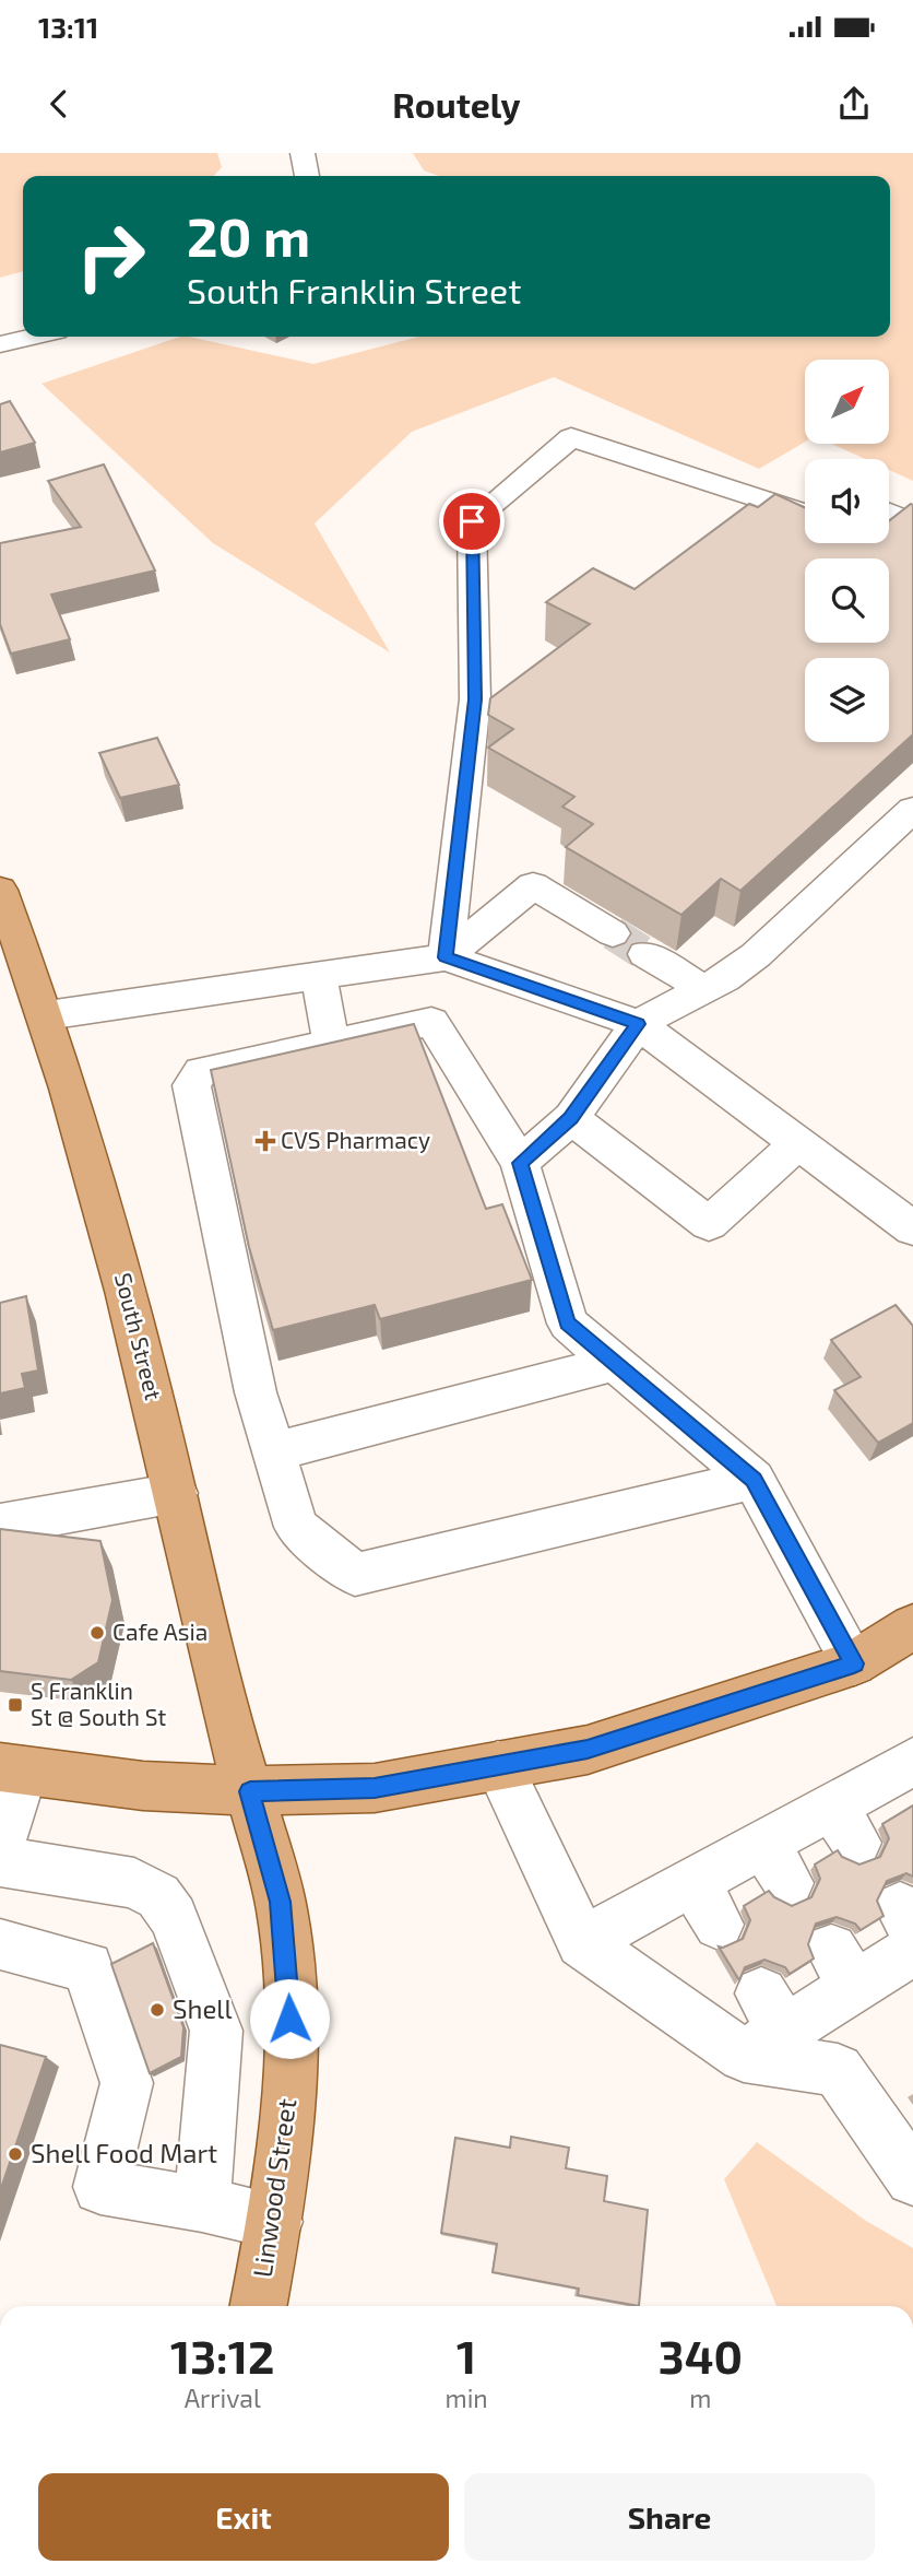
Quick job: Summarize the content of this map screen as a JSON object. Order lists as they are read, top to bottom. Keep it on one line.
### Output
{"streets":{"main road":["South Street","Linwood Street"]},"crossings":[["South Street","Linwood Street"]],"places":{"health":["CVS Pharmacy"],"other":["Cafe Asia","Shell","Shell Food Mart"],"transit":["S Franklin St @ South St"]},"north":"top right","page":{"status":"13:11","header":"Routely","turn":["20 m","South Franklin Street"],"eta":["13:12","Arrival","1","min","340","m"],"buttons":["Exit","Share"]}}
